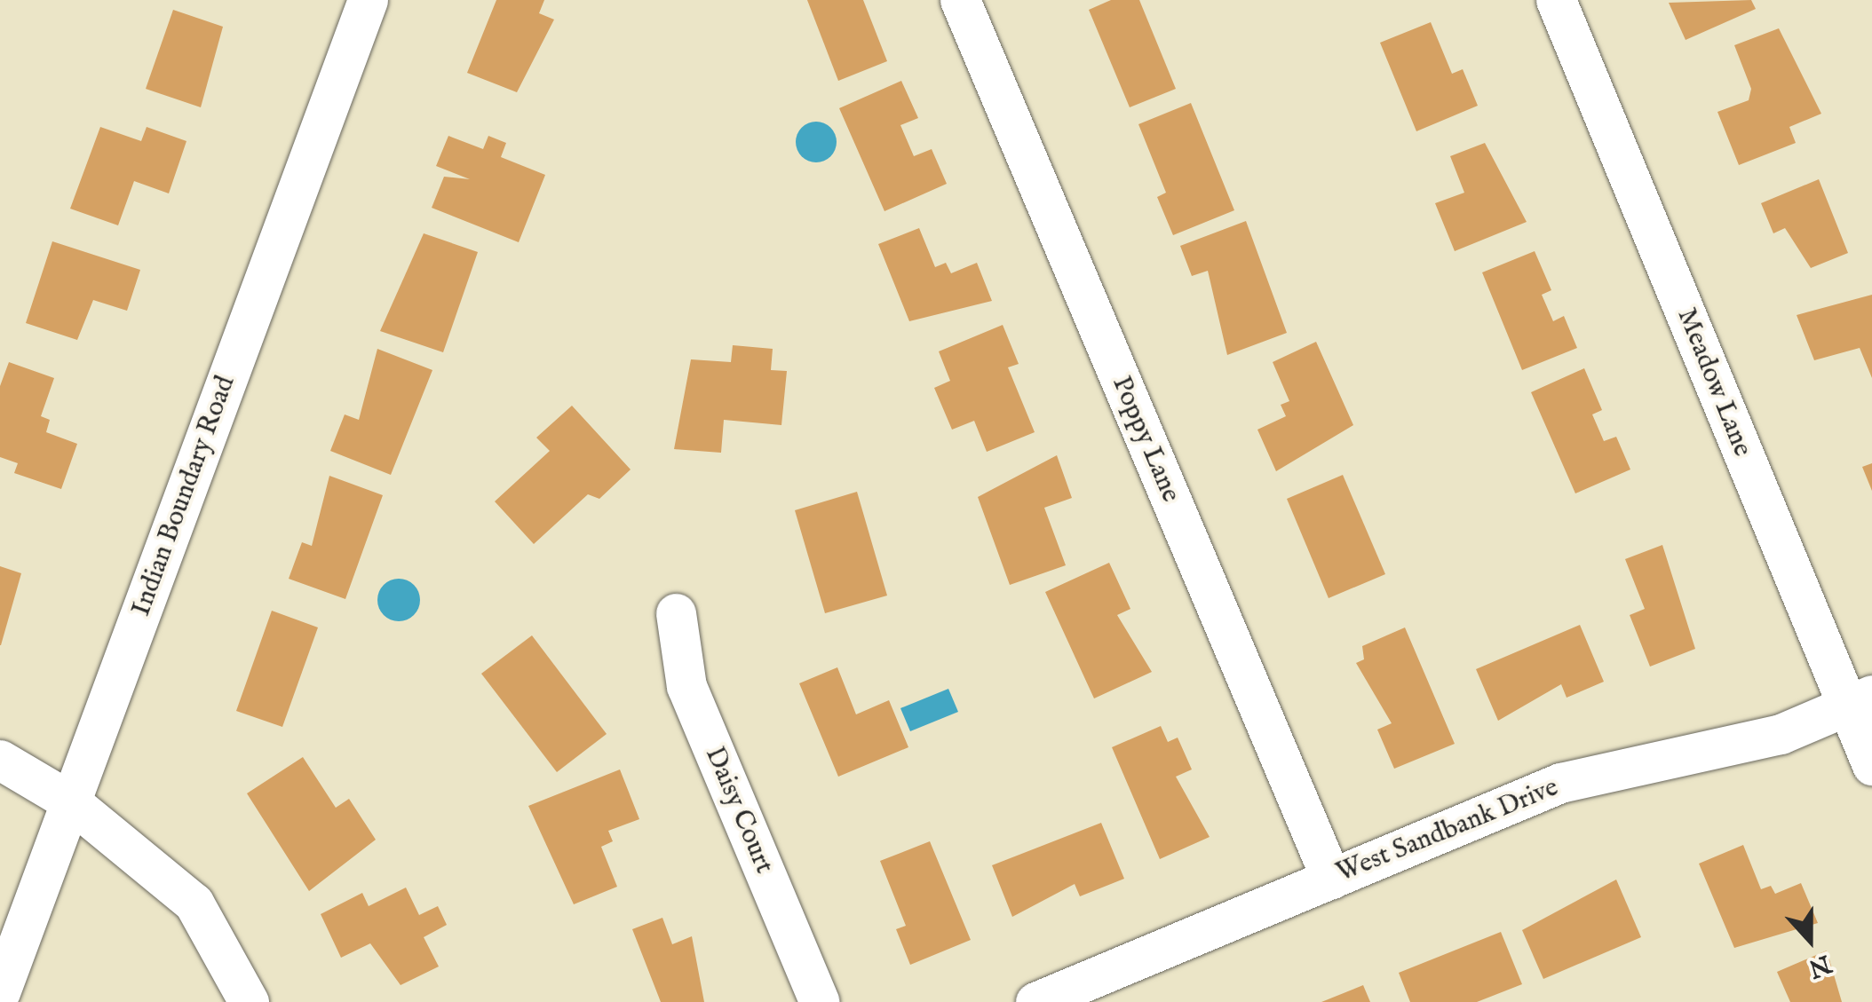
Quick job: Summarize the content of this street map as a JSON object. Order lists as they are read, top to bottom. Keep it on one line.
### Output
{"streets":{"street":["Meadow Lane","Poppy Lane","Indian Boundary Road","Daisy Court","West Sandbank Drive"]},"crossings":[["Meadow Lane","West Sandbank Drive"],["Poppy Lane","West Sandbank Drive"]],"north":"bottom"}
